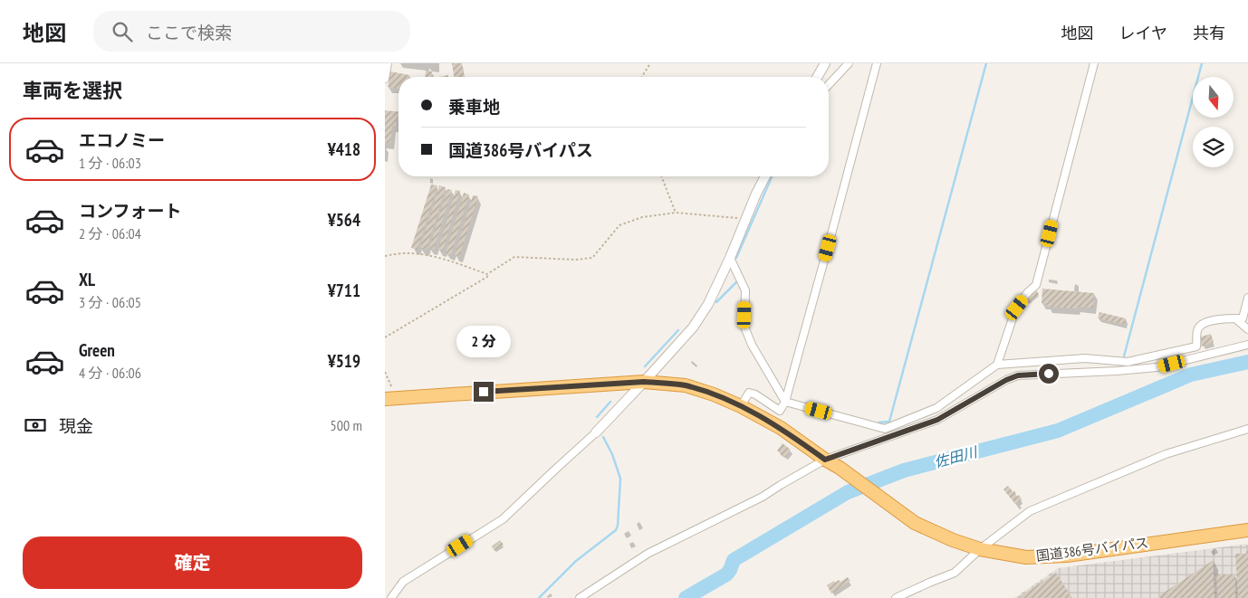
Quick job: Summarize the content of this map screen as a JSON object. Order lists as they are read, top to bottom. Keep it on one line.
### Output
{"streets":{"highway":["国道386号バイパス"]},"water":["佐田川"],"north":"bottom","page":{"header":"地図","search":"ここで検索","nav":["地図","レイヤ","共有"],"heading":"車両を選択","banner":["乗車地","国道386号バイパス"],"list":[{"name":"エコノミー","note":"1 分 · 06:03","value":"¥418"},{"name":"コンフォート","note":"2 分 · 06:04","value":"¥564"},{"name":"XL","note":"3 分 · 06:05","value":"¥711"},{"name":"Green","note":"4 分 · 06:06","value":"¥519"}],"bubble":"2 分","pay":["現金","500 m"],"buttons":"確定"}}
